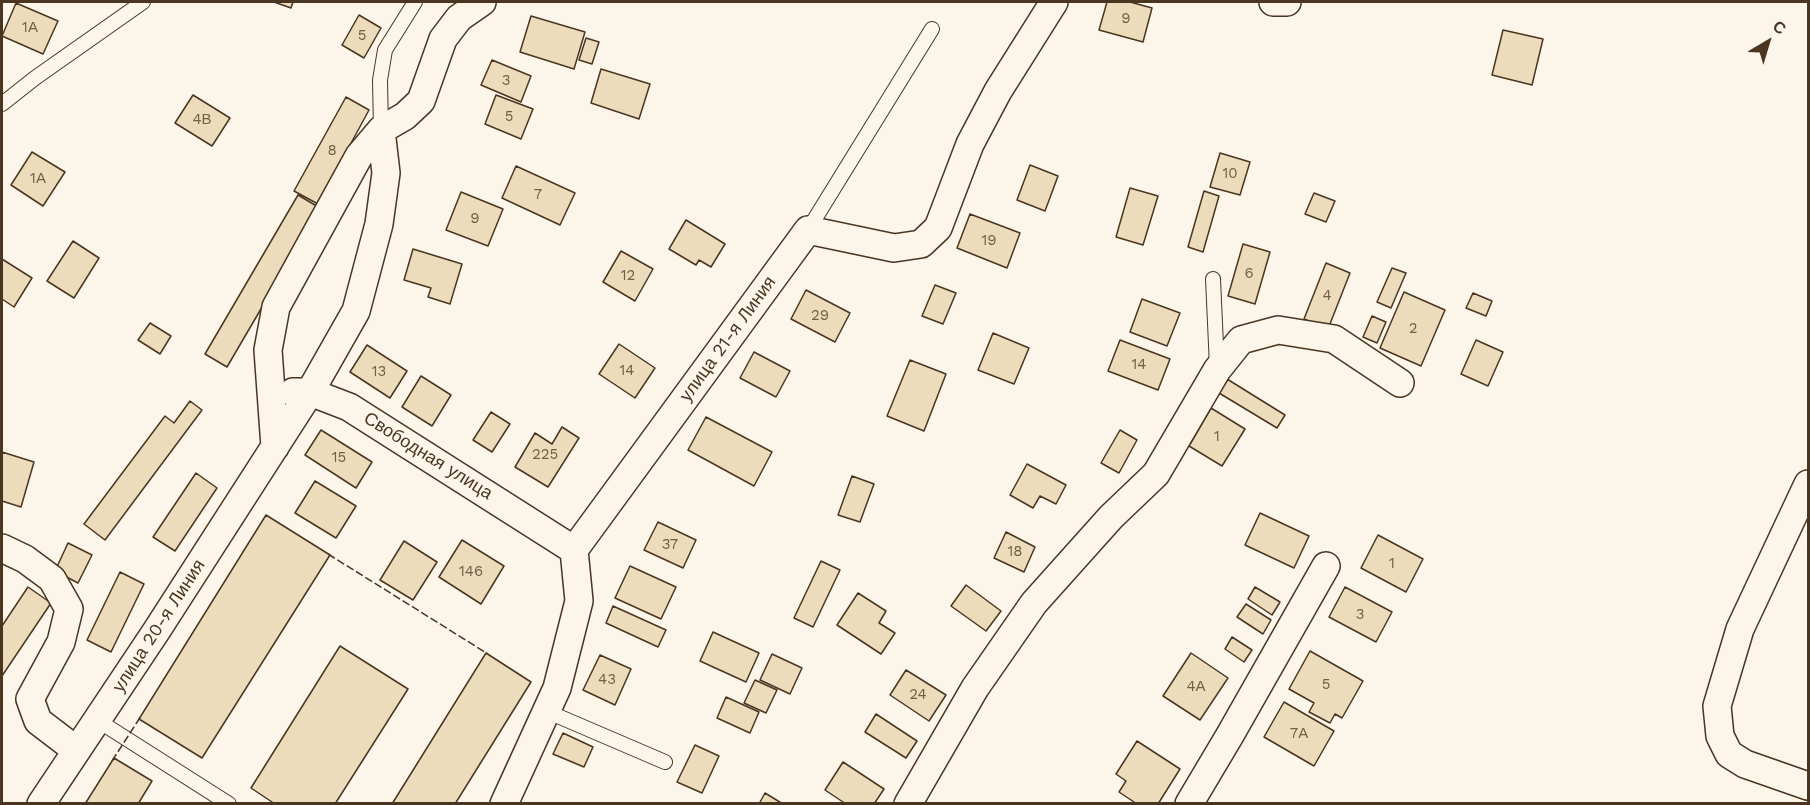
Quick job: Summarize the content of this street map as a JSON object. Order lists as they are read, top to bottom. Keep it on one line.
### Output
{"streets":{"street":["улица 21-я Линия","Свободная улица","улица 20-я Линия"]},"crossings":[["улица 21-я Линия","Свободная улица"],["Свободная улица","улица 20-я Линия"]],"house_numbers":["9","1А","5","3","5","4В","8","10","1А","7","9","19","6","12","4","29","2","14","14","13","1","225","15","37","18","1","146","3","43","5","4А","24","7А"],"north":"top right"}
